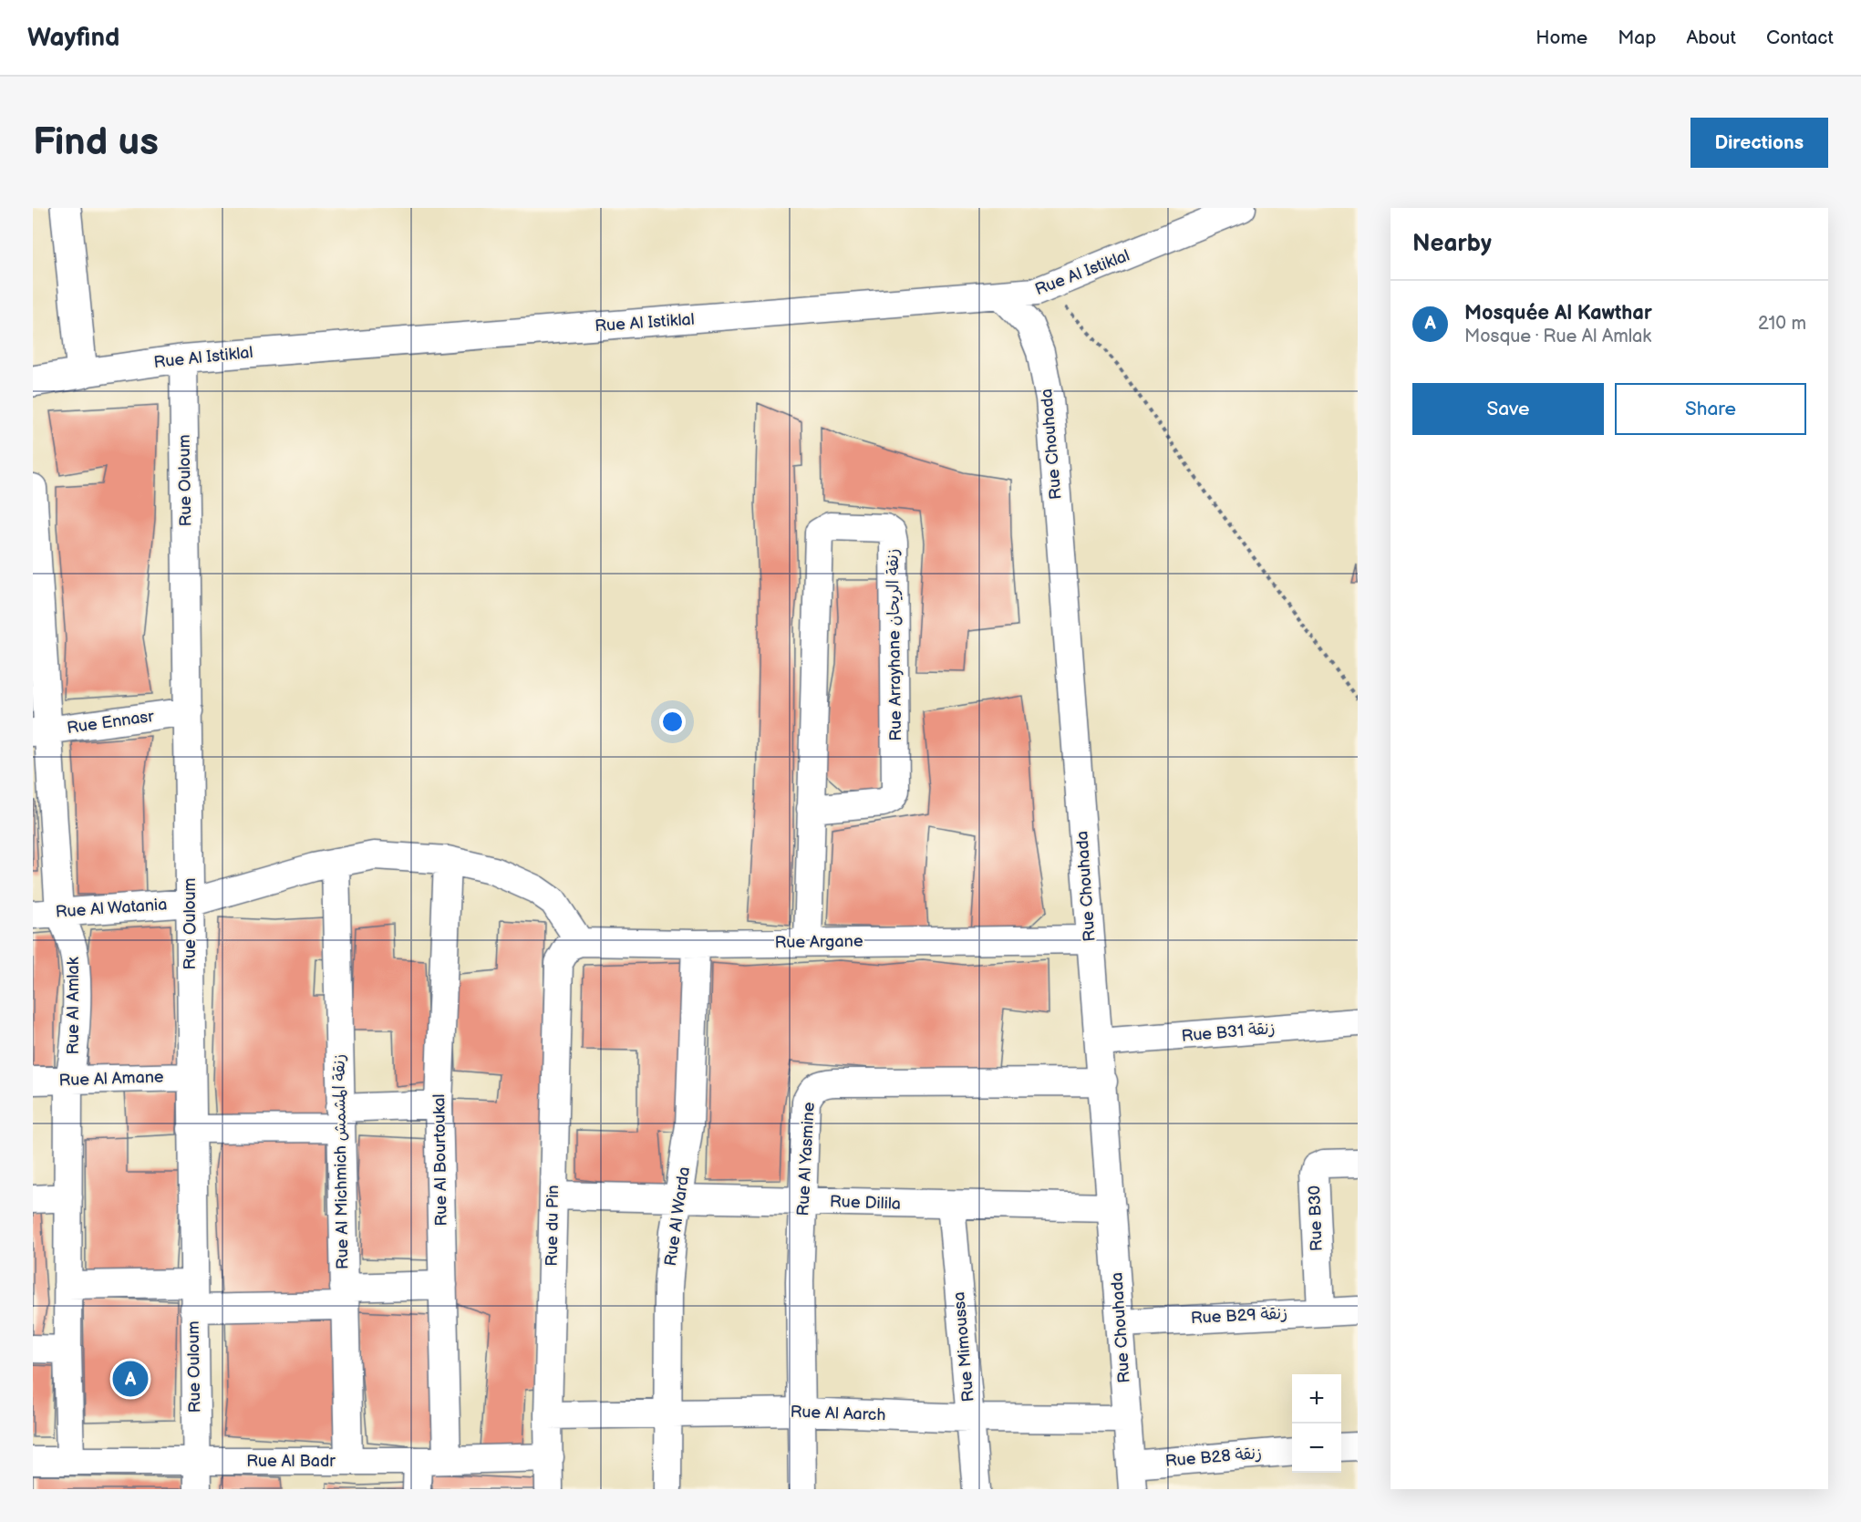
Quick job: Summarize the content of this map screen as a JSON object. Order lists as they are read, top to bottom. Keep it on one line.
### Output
{"streets":{"street":["Rue Al Istiklal","Rue Chouhada","Rue Ouloum","Rue Arrayhane زنقة الريحان","Rue Ennasr","Rue Al Watania","Rue Argane","Rue Al Amlak","Rue B31 زنقة","Rue Al Amane","Rue Al Yasmine","Rue Al Bourtoukal","Rue Al Michmich زنقة المشمش","Rue Dilila","Rue Al Warda","Rue B30","Rue du Pin","Rue B29 زنقة","Rue Mimoussa","Rue Al Aarch","Rue B28 زنقة","Rue Al Badr"]},"crossings":[["Rue Al Istiklal","Rue Chouhada"],["Rue Al Istiklal","Rue Ouloum"],["Rue Chouhada","Rue Argane"],["Rue Chouhada","Rue B31 زنقة"],["Rue Chouhada","Rue Al Yasmine"],["Rue Chouhada","Rue Dilila"],["Rue Chouhada","Rue B29 زنقة"],["Rue Chouhada","Rue Al Aarch"],["Rue Chouhada","Rue B28 زنقة"],["Rue Ouloum","Rue Ennasr"],["Rue Ouloum","Rue Al Watania"],["Rue Ouloum","Rue Al Amane"],["Rue Ouloum","Rue Al Badr"],["Rue Arrayhane زنقة الريحان","Rue Argane"],["Rue Ennasr","Rue Al Amlak"],["Rue Al Watania","Rue Argane"],["Rue Al Watania","Rue Al Amlak"],["Rue Al Watania","Rue Al Bourtoukal"],["Rue Al Watania","Rue Al Michmich زنقة المشمش"],["Rue Al Watania","Rue du Pin"],["Rue Argane","Rue Al Warda"],["Rue Argane","Rue du Pin"],["Rue Al Amlak","Rue Al Amane"],["Rue Al Amlak","Rue Al Badr"],["Rue Al Yasmine","Rue Dilila"],["Rue Al Yasmine","Rue Al Aarch"],["Rue Al Bourtoukal","Rue Al Badr"],["Rue Al Michmich زنقة المشمش","Rue Al Badr"],["Rue Dilila","Rue Al Warda"],["Rue Dilila","Rue du Pin"],["Rue Dilila","Rue Mimoussa"],["Rue Al Warda","Rue Al Aarch"],["Rue B30","Rue B29 زنقة"],["Rue du Pin","Rue Al Aarch"],["Rue du Pin","Rue Al Badr"],["Rue Mimoussa","Rue Al Aarch"]],"page":{"header":"Wayfind","nav":["Home","Map","About","Contact"],"buttons":["Directions",["Save","Share"]],"title":"Find us","heading":"Nearby","list":[{"mark":"A","name":"Mosquée Al Kawthar","note":"Mosque · Rue Al Amlak","value":"210 m"}],"pins":"A","map_buttons":["+","−"]}}
